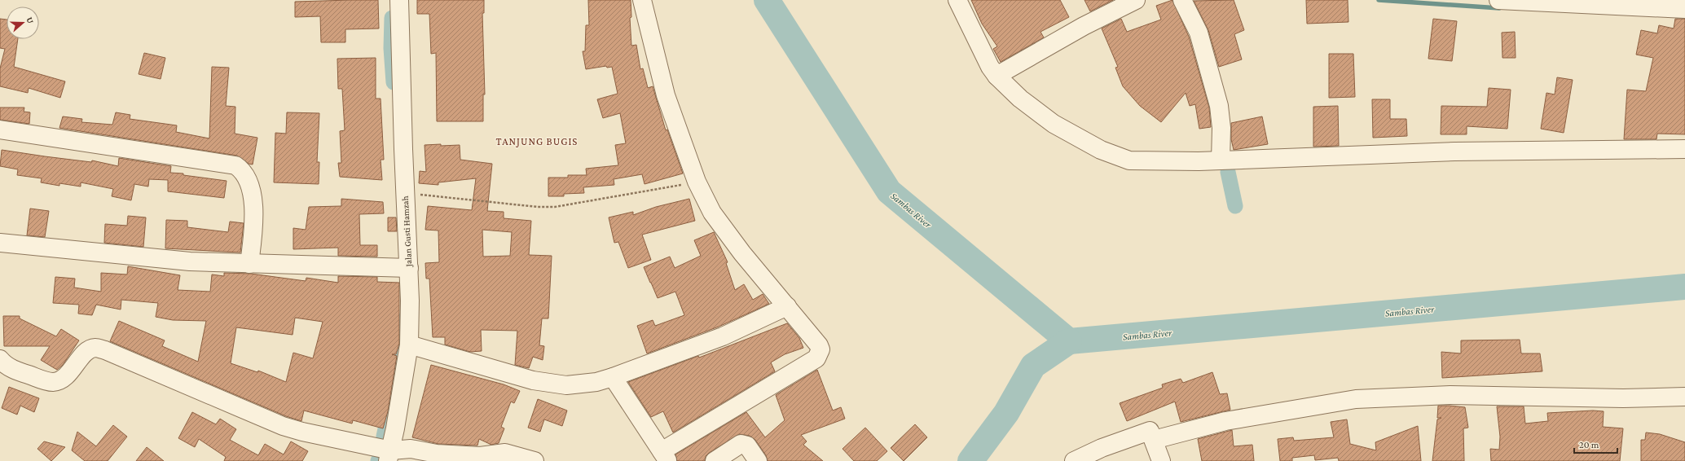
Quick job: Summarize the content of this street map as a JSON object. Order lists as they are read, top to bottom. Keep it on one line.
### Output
{"streets":{"street":["Jalan Gusti Hamzah"]},"districts":["TANJUNG BUGIS"],"water":["Sambas River"],"scale_bar":"20 m","north":"right"}
